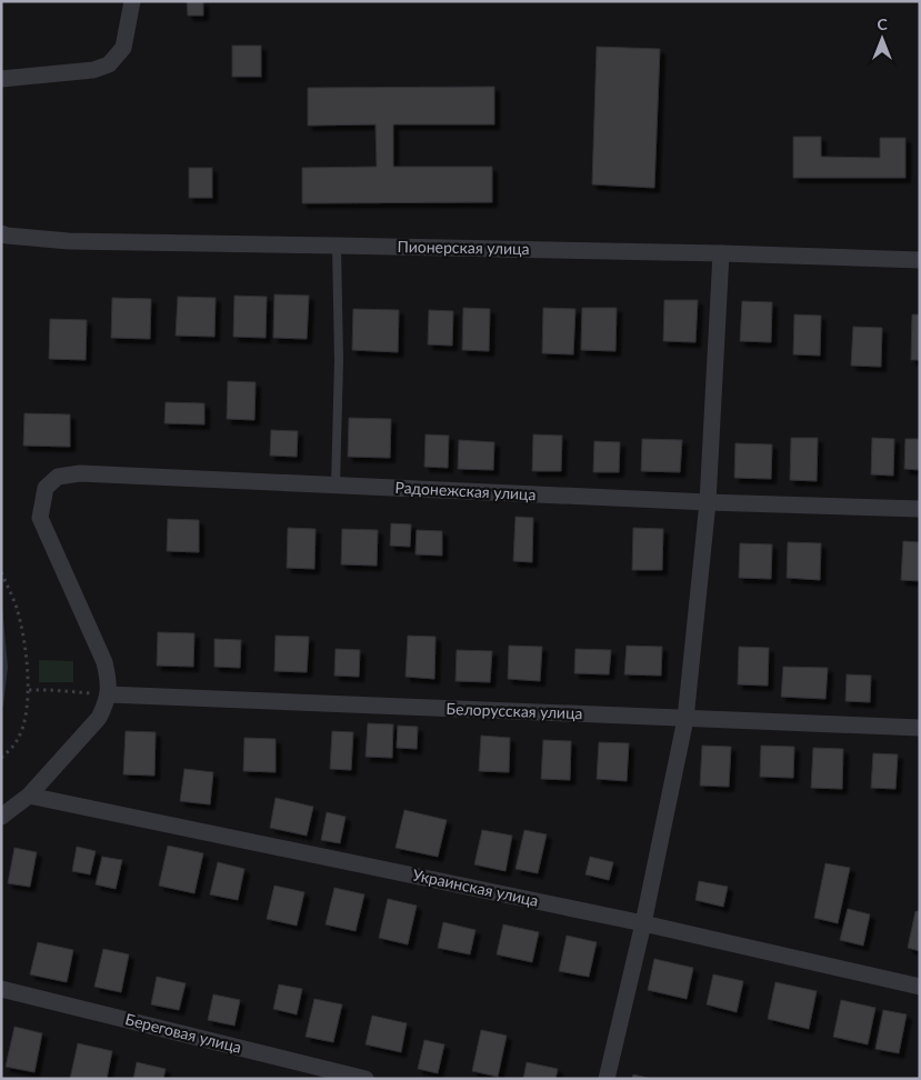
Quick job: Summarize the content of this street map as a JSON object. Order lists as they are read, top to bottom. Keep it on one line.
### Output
{"streets":{"street":["Пионерская улица","Радонежская улица","Белорусская улица","Украинская улица","Береговая улица"]},"crossings":[["Радонежская улица","Белорусская улица"]],"north":"top"}
